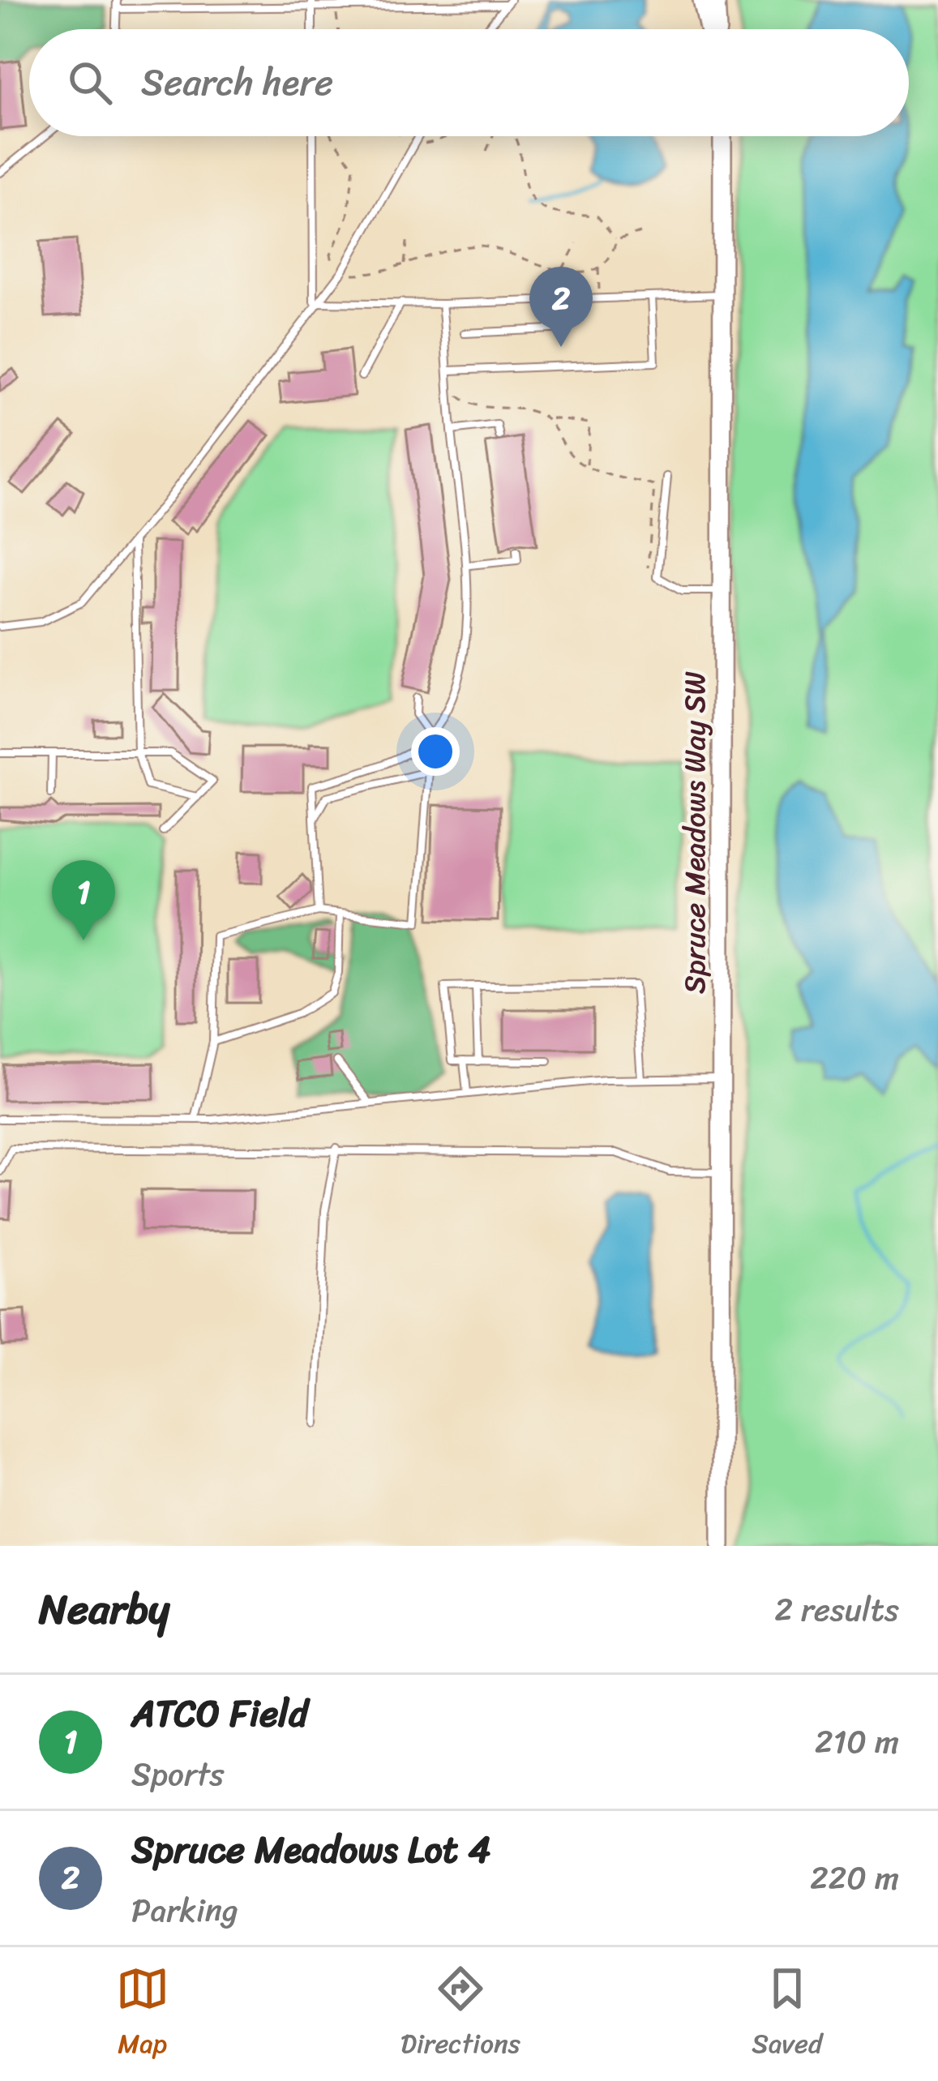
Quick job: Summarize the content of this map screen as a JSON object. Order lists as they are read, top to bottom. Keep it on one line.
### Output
{"streets":{"main road":["Spruce Meadows Way SW"]},"page":{"search":"Search here","pins":["2","1"],"heading":["Nearby","2 results"],"list":[{"mark":"1","name":"ATCO Field","note":"Sports","value":"210 m"},{"mark":"2","name":"Spruce Meadows Lot 4","note":"Parking","value":"220 m"}],"nav":["Map","Directions","Saved"]}}
